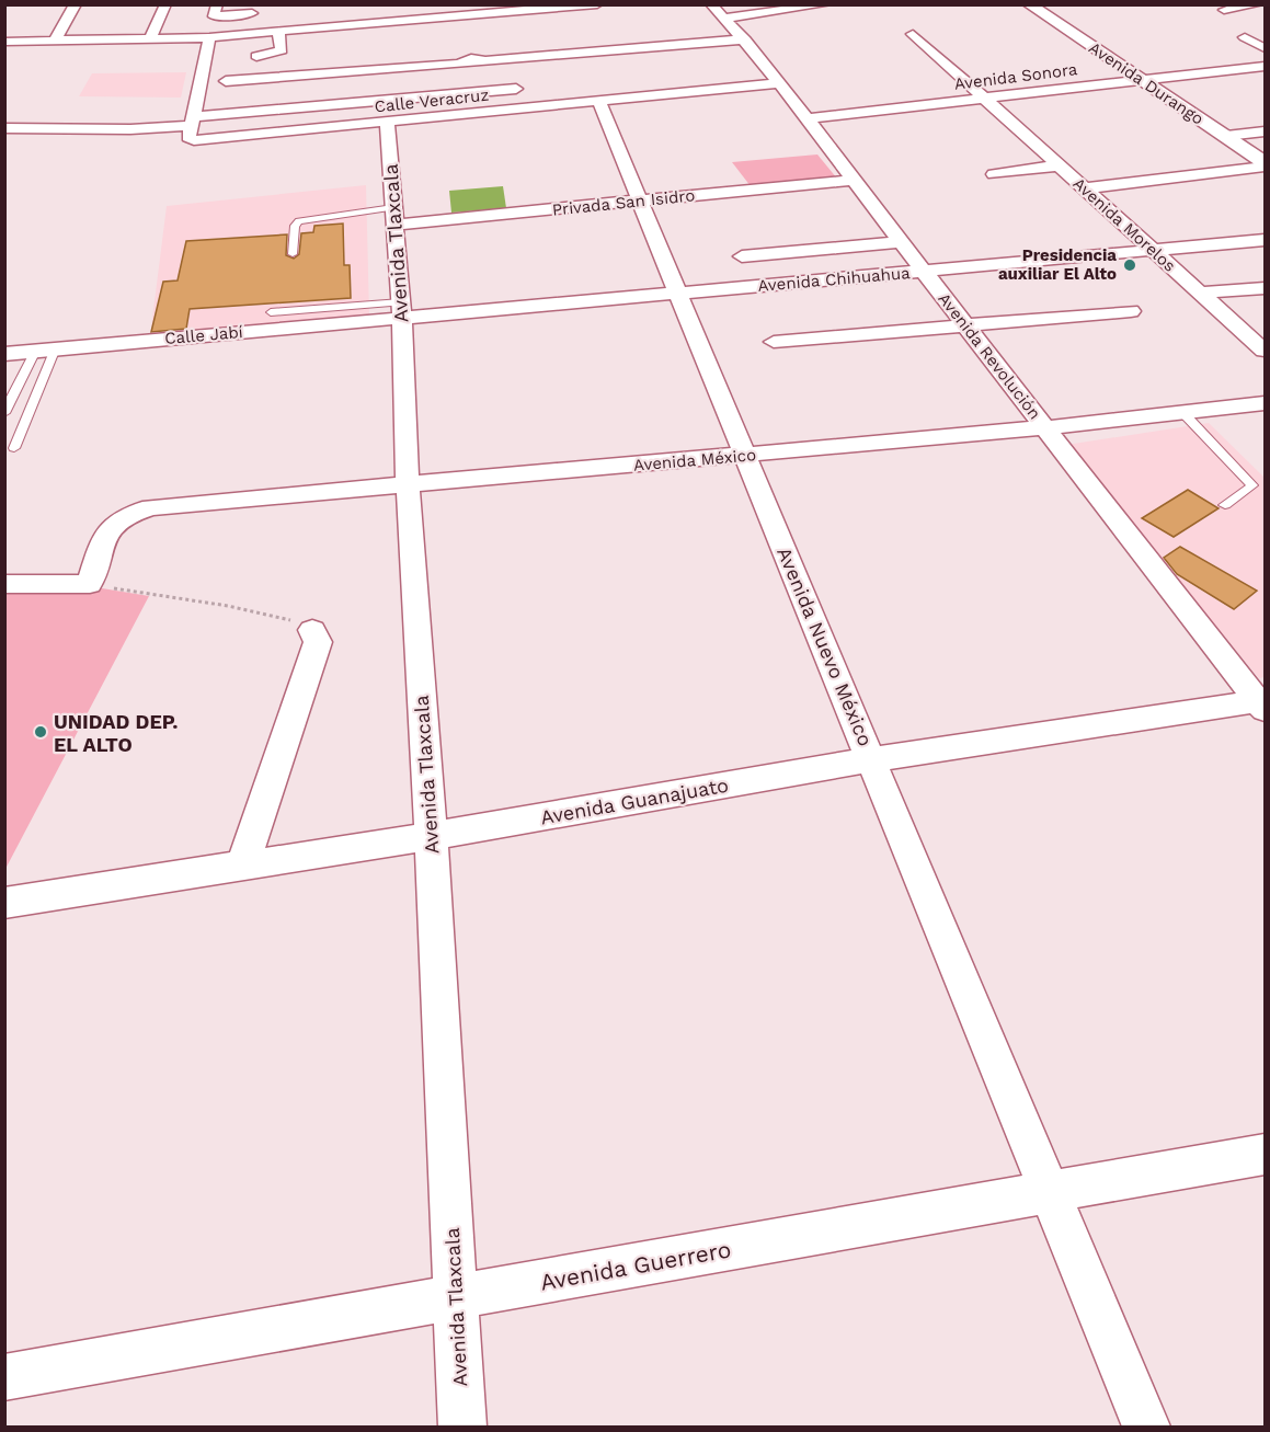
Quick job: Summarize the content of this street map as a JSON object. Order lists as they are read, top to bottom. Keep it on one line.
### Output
{"streets":{"street":["Avenida Sonora","Avenida Durango","Calle Veracruz","Privada San Isidro","Avenida Morelos","Avenida Tlaxcala","Avenida Chihuahua","Calle Jabí","Avenida Revolución","Avenida México","Avenida Nuevo México","Avenida Guanajuato","Avenida Guerrero"]},"crossings":[["Avenida Sonora","Avenida Durango"],["Avenida Sonora","Avenida Morelos"],["Avenida Sonora","Avenida Revolución"],["Calle Veracruz","Avenida Tlaxcala"],["Calle Veracruz","Avenida Revolución"],["Calle Veracruz","Avenida Nuevo México"],["Privada San Isidro","Avenida Tlaxcala"],["Privada San Isidro","Avenida Revolución"],["Privada San Isidro","Avenida Nuevo México"],["Avenida Morelos","Avenida Chihuahua"],["Avenida Tlaxcala","Avenida Chihuahua"],["Avenida Tlaxcala","Calle Jabí"],["Avenida Tlaxcala","Avenida México"],["Avenida Tlaxcala","Avenida Guanajuato"],["Avenida Tlaxcala","Avenida Guerrero"],["Avenida Chihuahua","Calle Jabí"],["Avenida Chihuahua","Avenida Revolución"],["Avenida Chihuahua","Avenida Nuevo México"],["Avenida Revolución","Avenida México"],["Avenida Revolución","Avenida Guanajuato"],["Avenida México","Avenida Nuevo México"],["Avenida Nuevo México","Avenida Guanajuato"],["Avenida Nuevo México","Avenida Guerrero"]],"places":["Presidencia auxiliar El Alto","UNIDAD DEP. EL ALTO"]}
